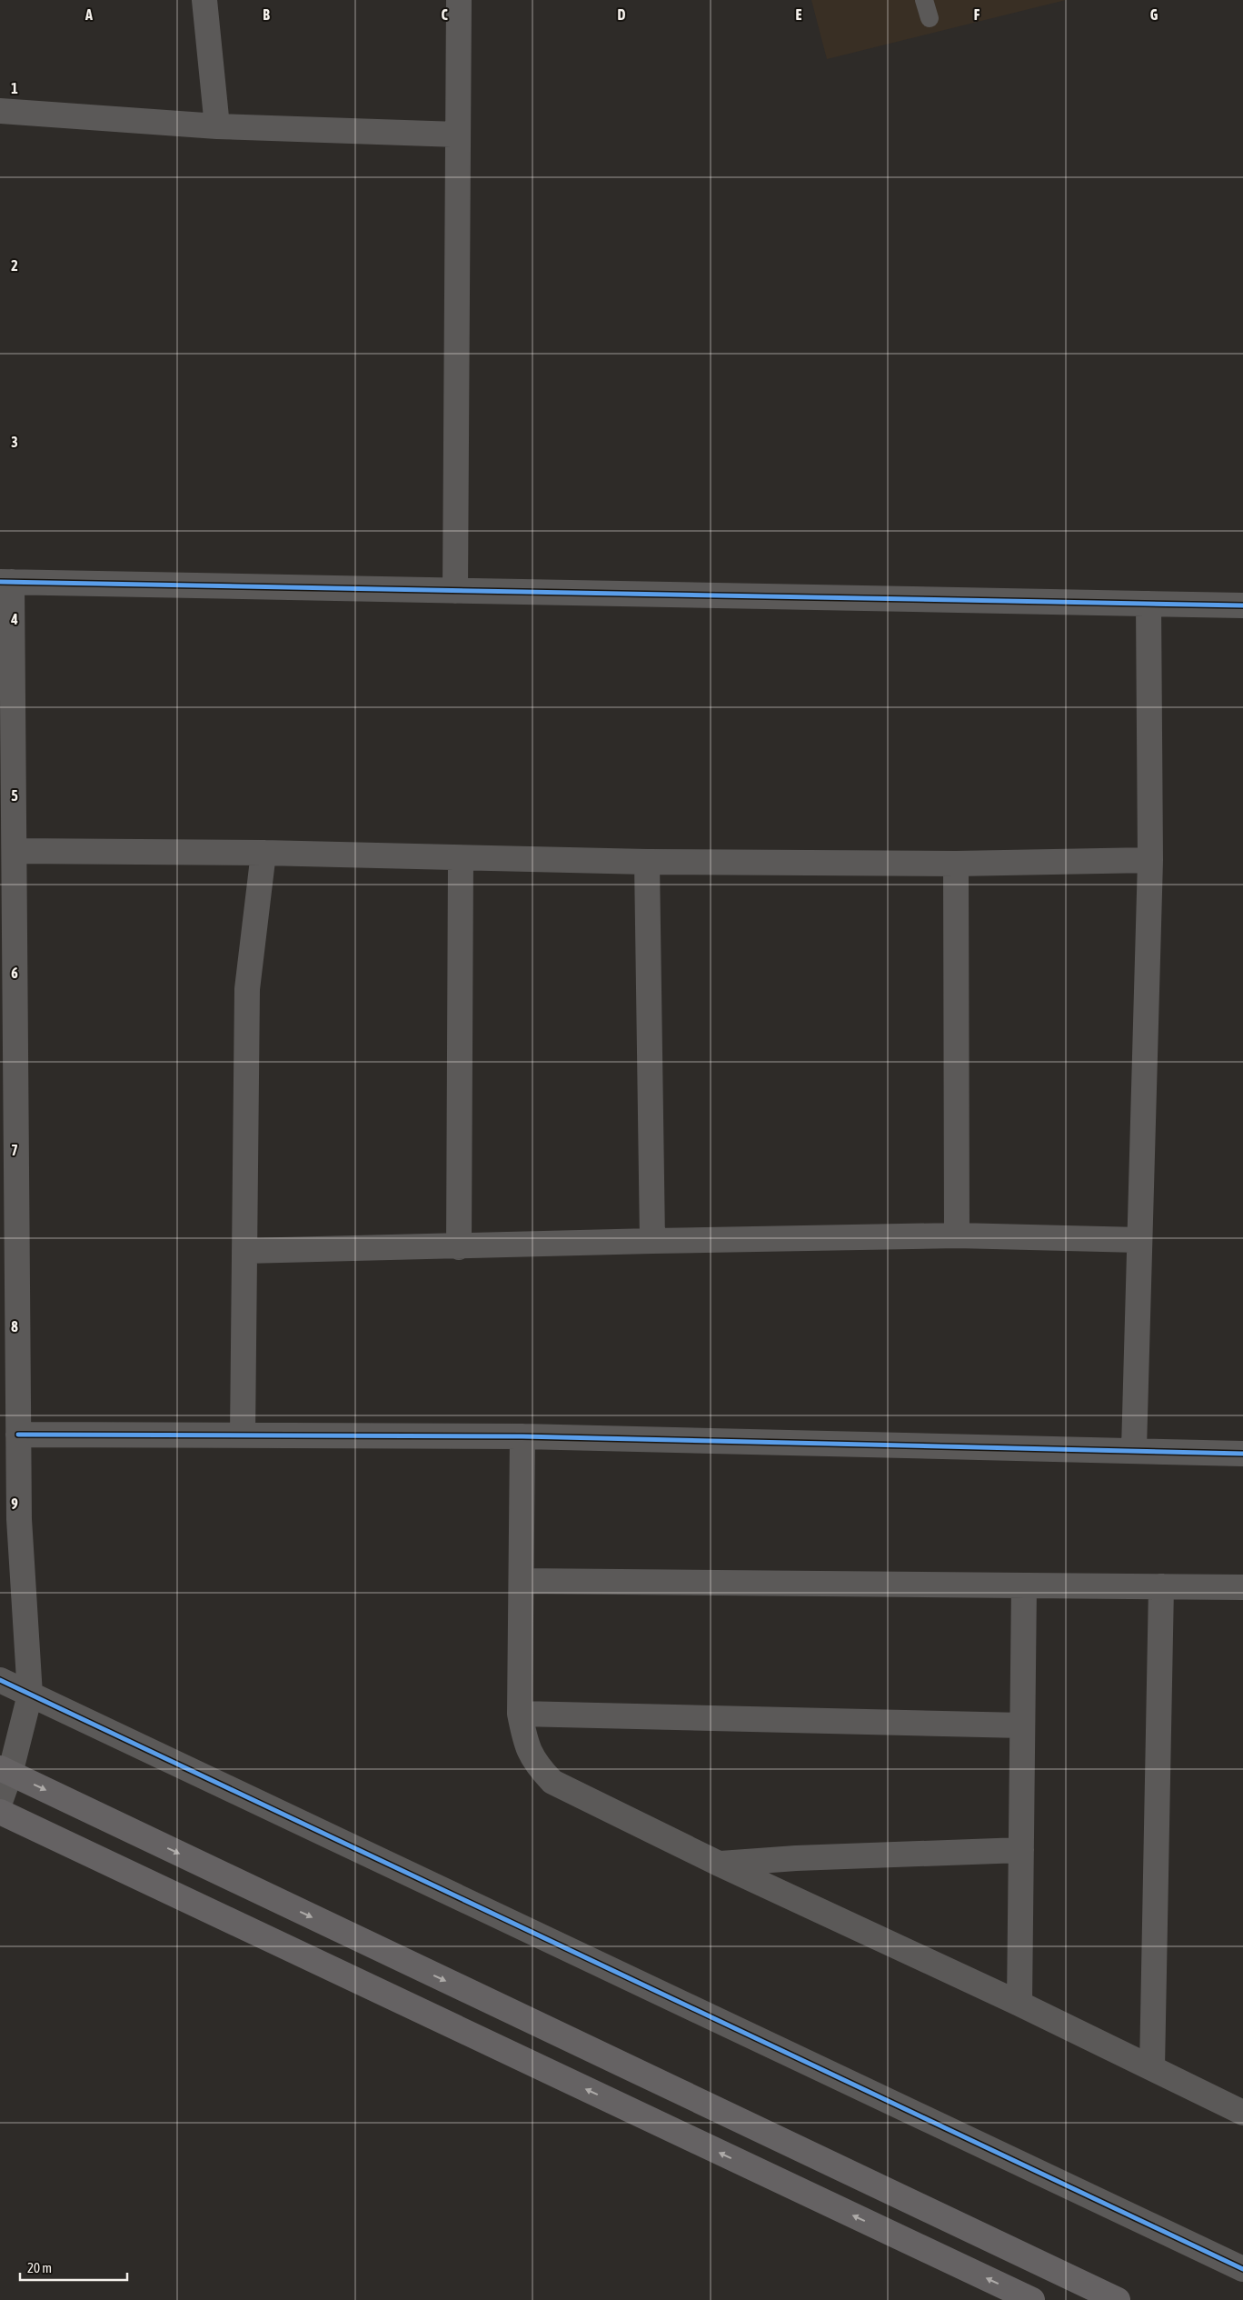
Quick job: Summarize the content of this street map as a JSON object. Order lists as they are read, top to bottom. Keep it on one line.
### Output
{"scale_bar":"20 m","grid":{"columns":["A","B","C","D","E","F","G"],"rows":["1","2","3","4","5","6","7","8","9"]}}
